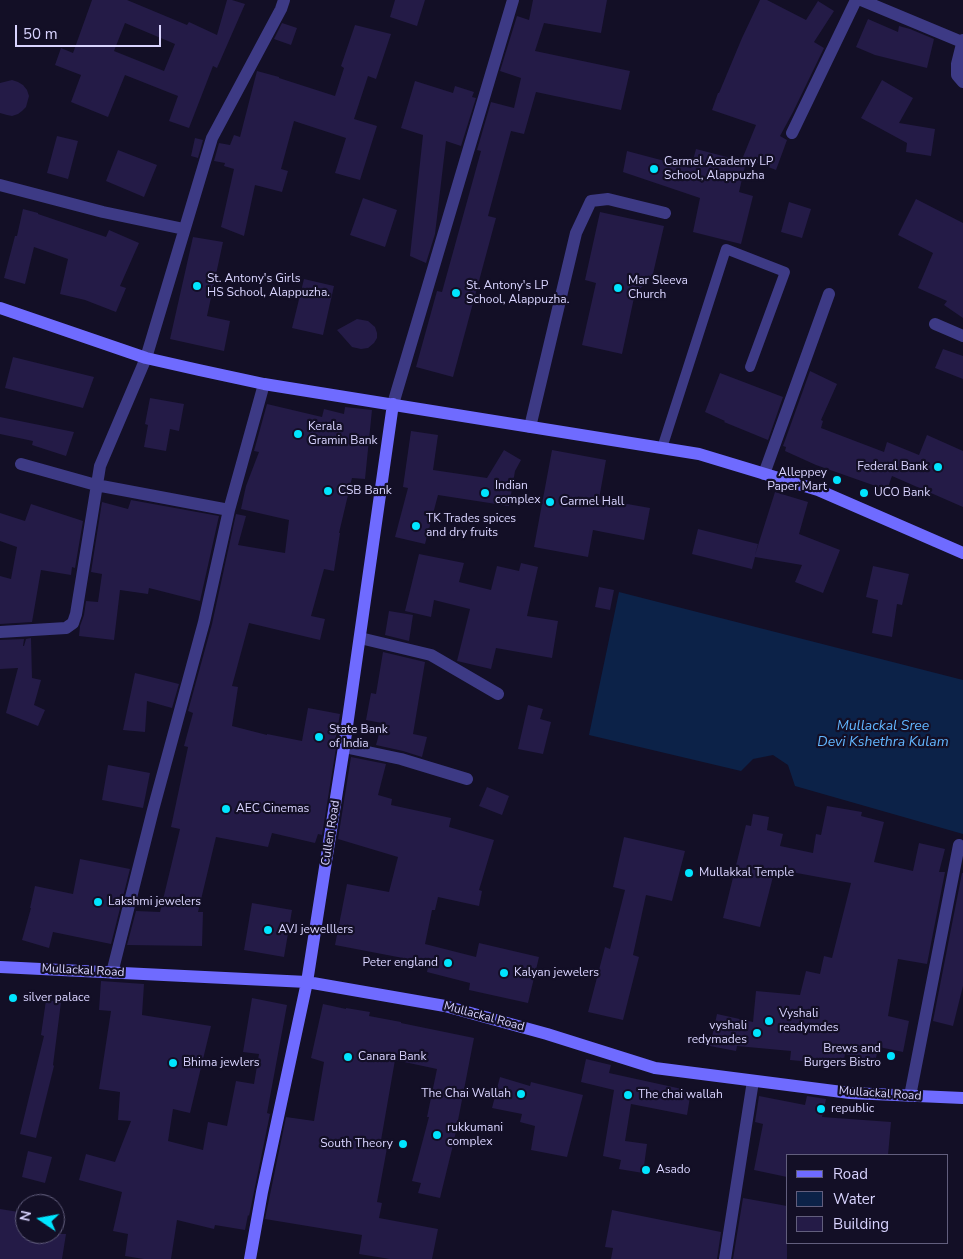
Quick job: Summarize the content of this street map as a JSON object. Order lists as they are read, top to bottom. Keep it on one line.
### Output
{"streets":{"main road":["Cullen Road","Mullackal Road"]},"crossings":[["Cullen Road","Mullackal Road"]],"water":["Mullackal Sree Devi Kshethra Kulam"],"places":["Carmel Academy LP School, Alappuzha","St. Antony's Girls HS School, Alappuzha.","Mar Sleeva Church","St. Antony's LP School, Alappuzha.","Kerala Gramin Bank","Federal Bank","Alleppey Paper Mart","CSB Bank","Indian complex","UCO Bank","Carmel Hall","TK Trades spices and dry fruits","State Bank of India","AEC Cinemas","Mullakkal Temple","Lakshmi jewelers","AVJ jewelllers","Peter england","Kalyan jewelers","silver palace","Vyshali readymdes","vyshali redymades","Brews and Burgers Bistro","Canara Bank","Bhima jewlers","The Chai Wallah","The chai wallah","republic","rukkumani complex","South Theory","Asado"],"legend":["Road","Water","Building"],"scale_bar":"50 m","north":"left"}
